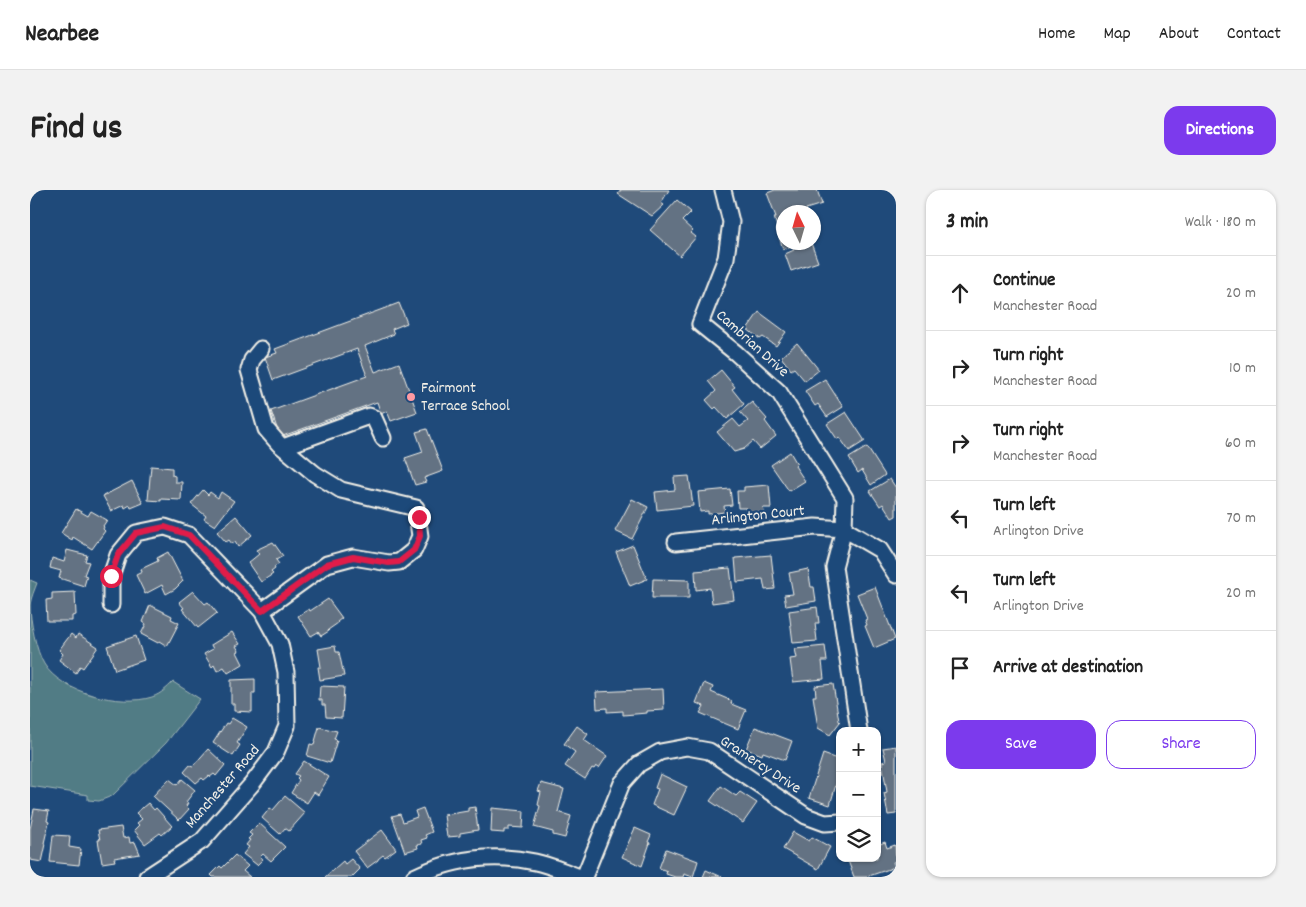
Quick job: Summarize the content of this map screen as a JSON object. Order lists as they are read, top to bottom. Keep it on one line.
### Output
{"streets":{"street":["Cambrian Drive","Arlington Court","Gramercy Drive","Manchester Road"]},"crossings":[["Cambrian Drive","Arlington Court"]],"places":["Fairmont Terrace School"],"north":"top","page":{"header":"Nearbee","nav":["Home","Map","About","Contact"],"title":"Find us","buttons":["Directions",["Save","Share"]],"heading":["3 min","Walk · 180 m"],"list":[["Continue","Manchester Road","20 m"],["Turn right","Manchester Road","10 m"],["Turn right","Manchester Road","60 m"],["Turn left","Arlington Drive","70 m"],["Turn left","Arlington Drive","20 m"],"Arrive at destination"],"map_buttons":["+","−"]}}
